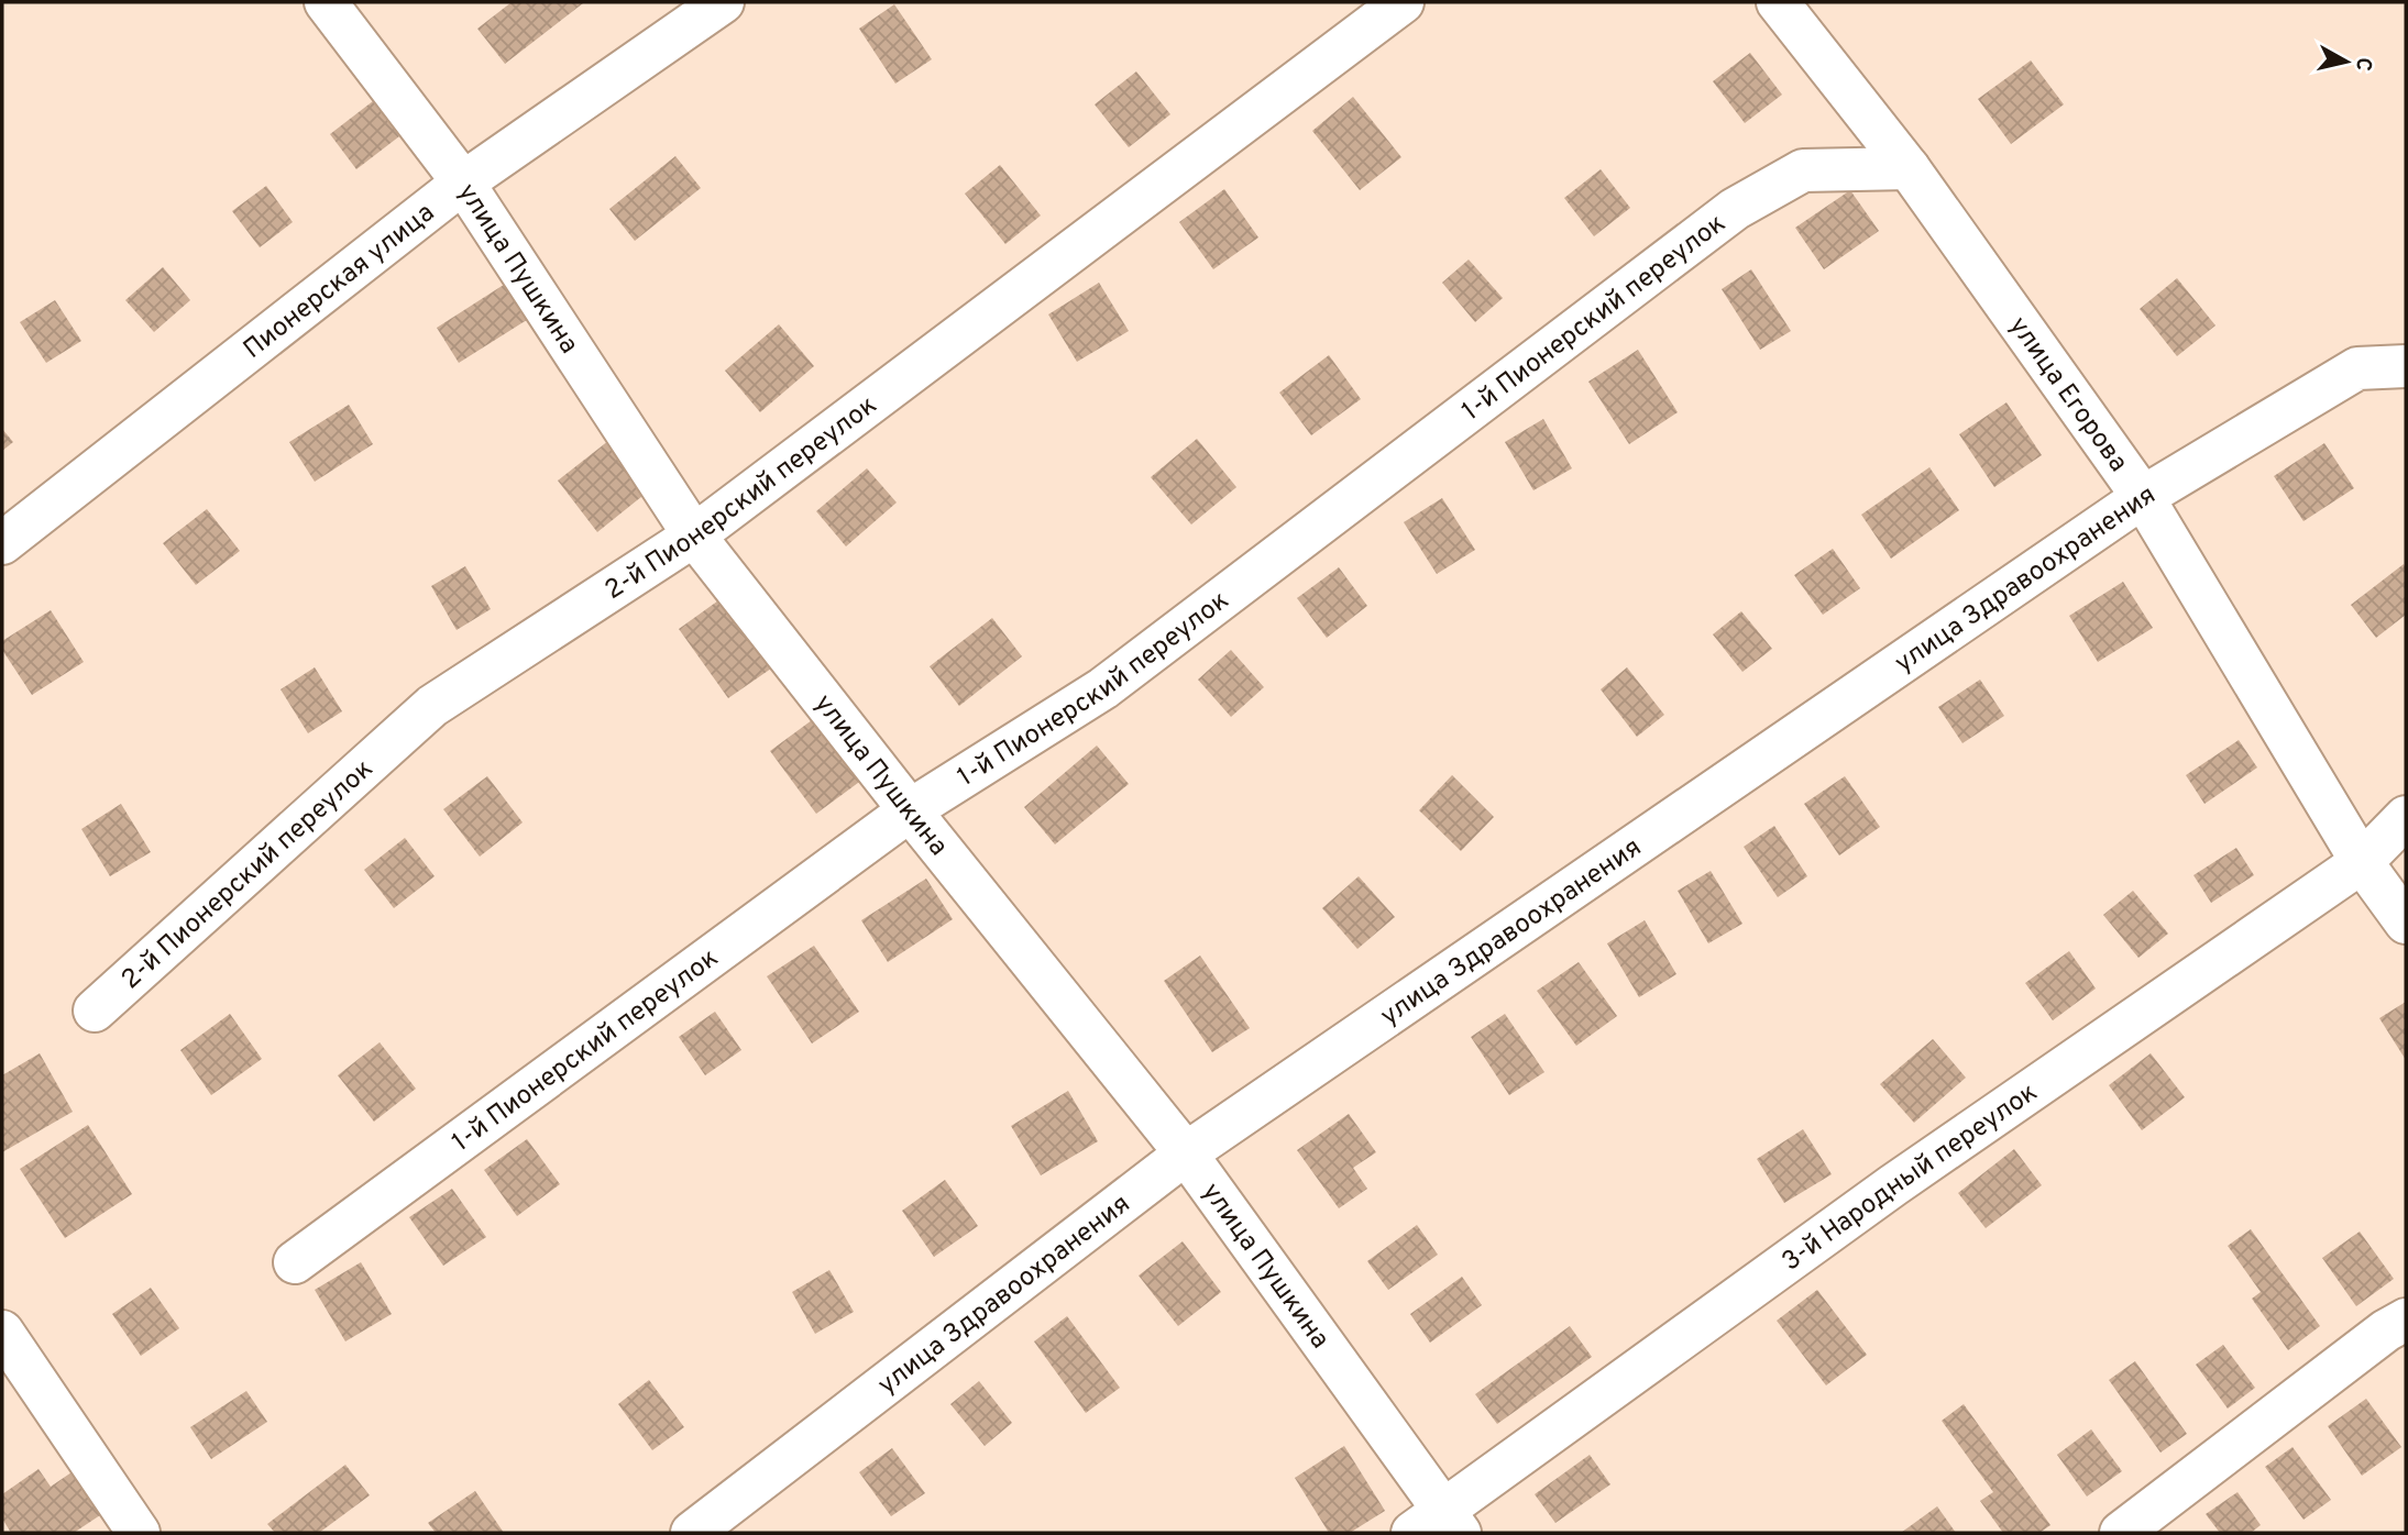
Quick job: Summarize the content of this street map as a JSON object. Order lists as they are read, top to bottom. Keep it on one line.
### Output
{"streets":{"street":["улица Пушкина","Пионерская улица","1-й Пионерский переулок","улица Егорова","2-й Пионерский переулок","улица Здравоохранения","3-й Народный переулок"]},"crossings":[["улица Пушкина","Пионерская улица"],["улица Пушкина","1-й Пионерский переулок"],["улица Пушкина","2-й Пионерский переулок"],["улица Пушкина","улица Здравоохранения"],["улица Пушкина","3-й Народный переулок"],["1-й Пионерский переулок","улица Егорова"],["улица Егорова","улица Здравоохранения"],["улица Егорова","3-й Народный переулок"]],"north":"right"}
